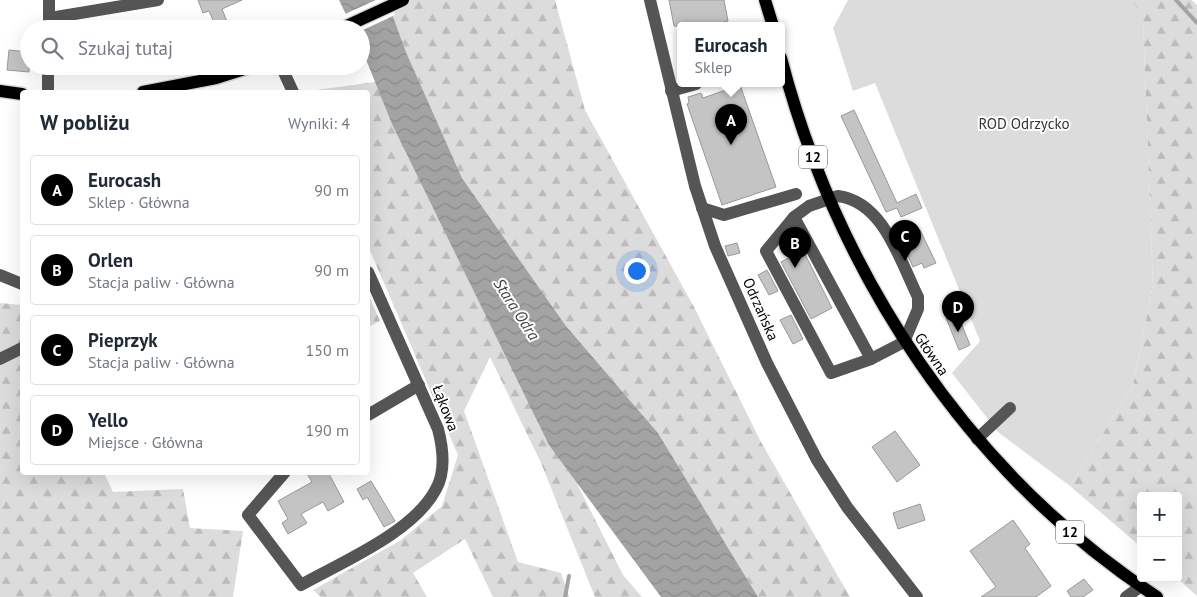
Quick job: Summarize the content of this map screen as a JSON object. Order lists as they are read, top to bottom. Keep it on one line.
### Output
{"streets":{"main road":["12","Główna"],"street":["Odrzańska","Łąkowa"]},"water":["Stara Odra"],"parks":["ROD Odrzycko"],"page":{"search":"Szukaj tutaj","popup":["Eurocash","Sklep"],"heading":["W pobliżu","Wyniki: 4"],"pins":["A","C","B","D"],"list":[{"mark":"A","name":"Eurocash","note":"Sklep · Główna","value":"90 m"},{"mark":"B","name":"Orlen","note":"Stacja paliw · Główna","value":"90 m"},{"mark":"C","name":"Pieprzyk","note":"Stacja paliw · Główna","value":"150 m"},{"mark":"D","name":"Yello","note":"Miejsce · Główna","value":"190 m"}],"map_buttons":["+","−"]}}
